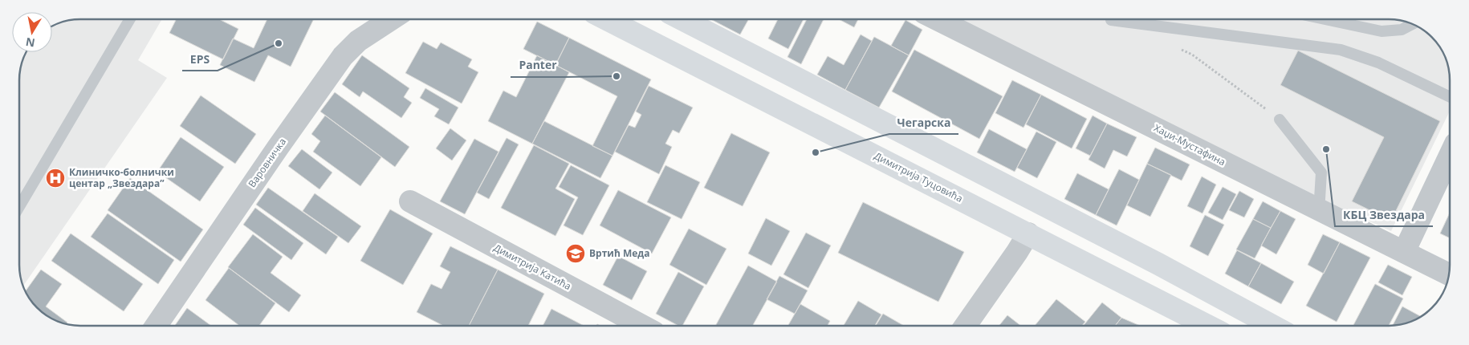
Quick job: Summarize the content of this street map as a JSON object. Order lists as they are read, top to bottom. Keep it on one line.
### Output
{"streets":{"main road":["Димитрија Туцовића"],"street":["Хаџи-Мустафина","Варовничка","Димитрија Катића"]},"places":{"other":["EPS","Panter","КБЦ Звездара","Чегарска"],"hospital":["Клиничко-болнички центар „Звездара”"],"school or university":["Вртић Меда"]},"north":"bottom"}
